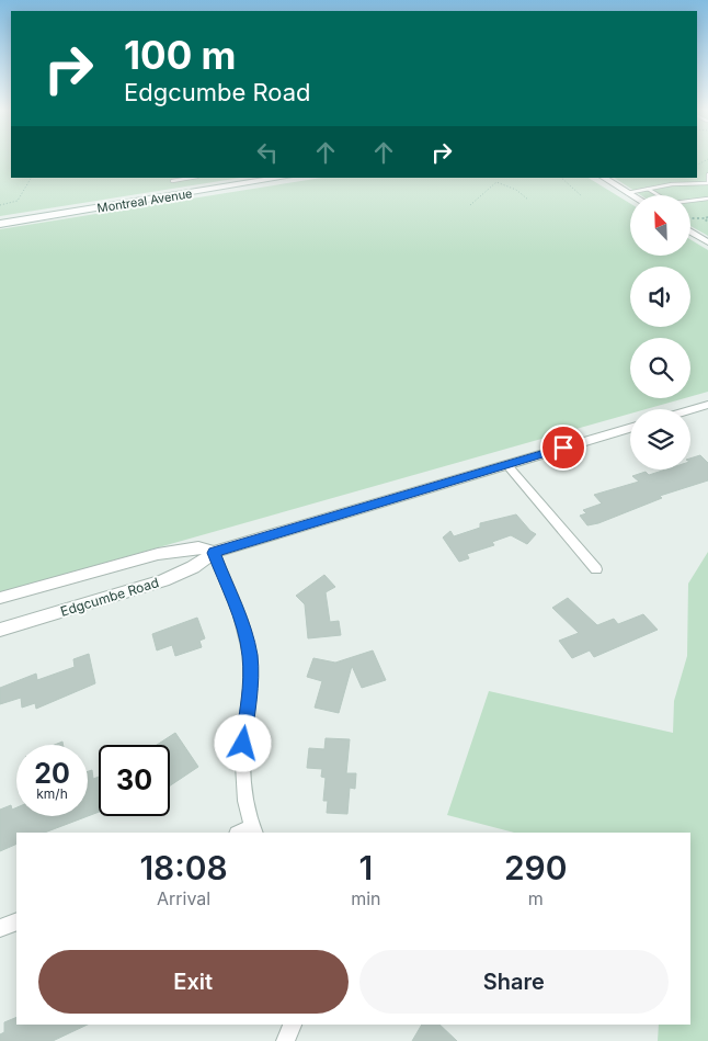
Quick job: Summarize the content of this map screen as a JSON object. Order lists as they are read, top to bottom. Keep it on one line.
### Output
{"streets":{"main road":["Montreal Avenue"],"street":["Edgcumbe Road"]},"north":"top left","page":{"turn":["100 m","Edgcumbe Road"],"speed":"20 km/h","limit":"30","eta":["18:08","Arrival","1","min","290","m"],"buttons":["Exit","Share"]}}
